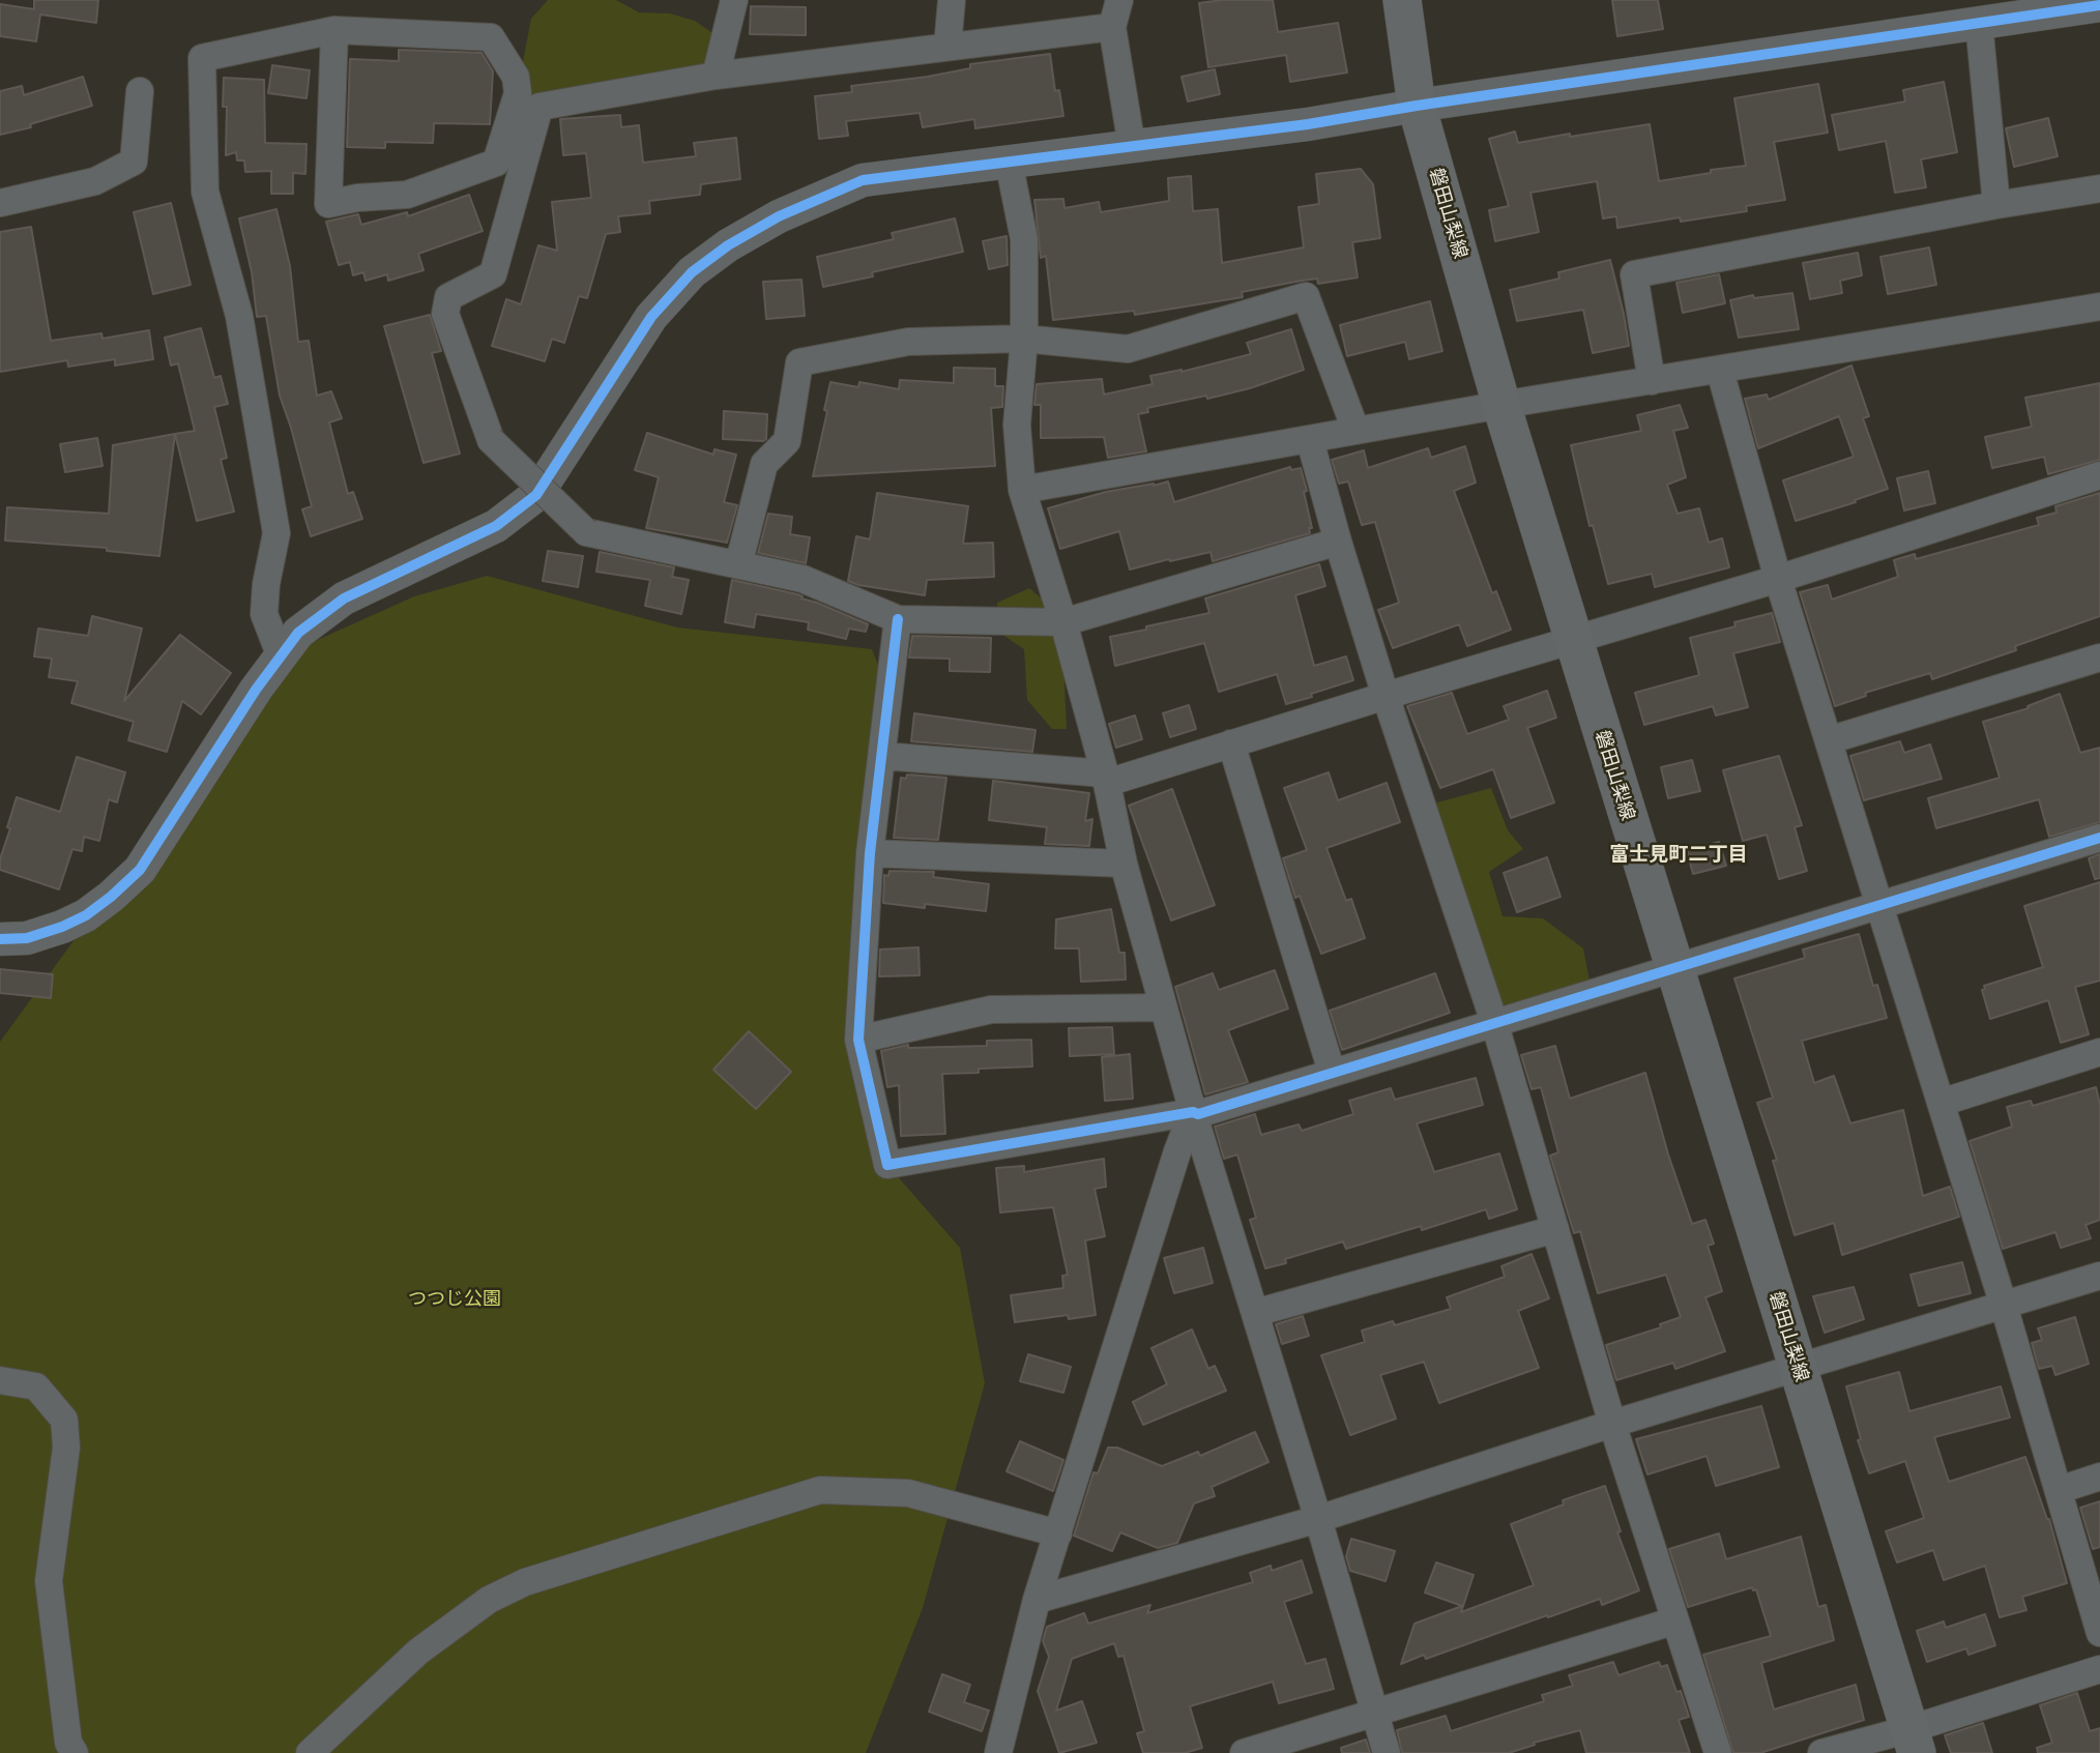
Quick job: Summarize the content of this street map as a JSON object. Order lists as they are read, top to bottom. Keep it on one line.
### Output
{"streets":{"main road":["磐田山梨線"]},"districts":["富士見町二丁目"],"parks":["つつじ公園"]}
